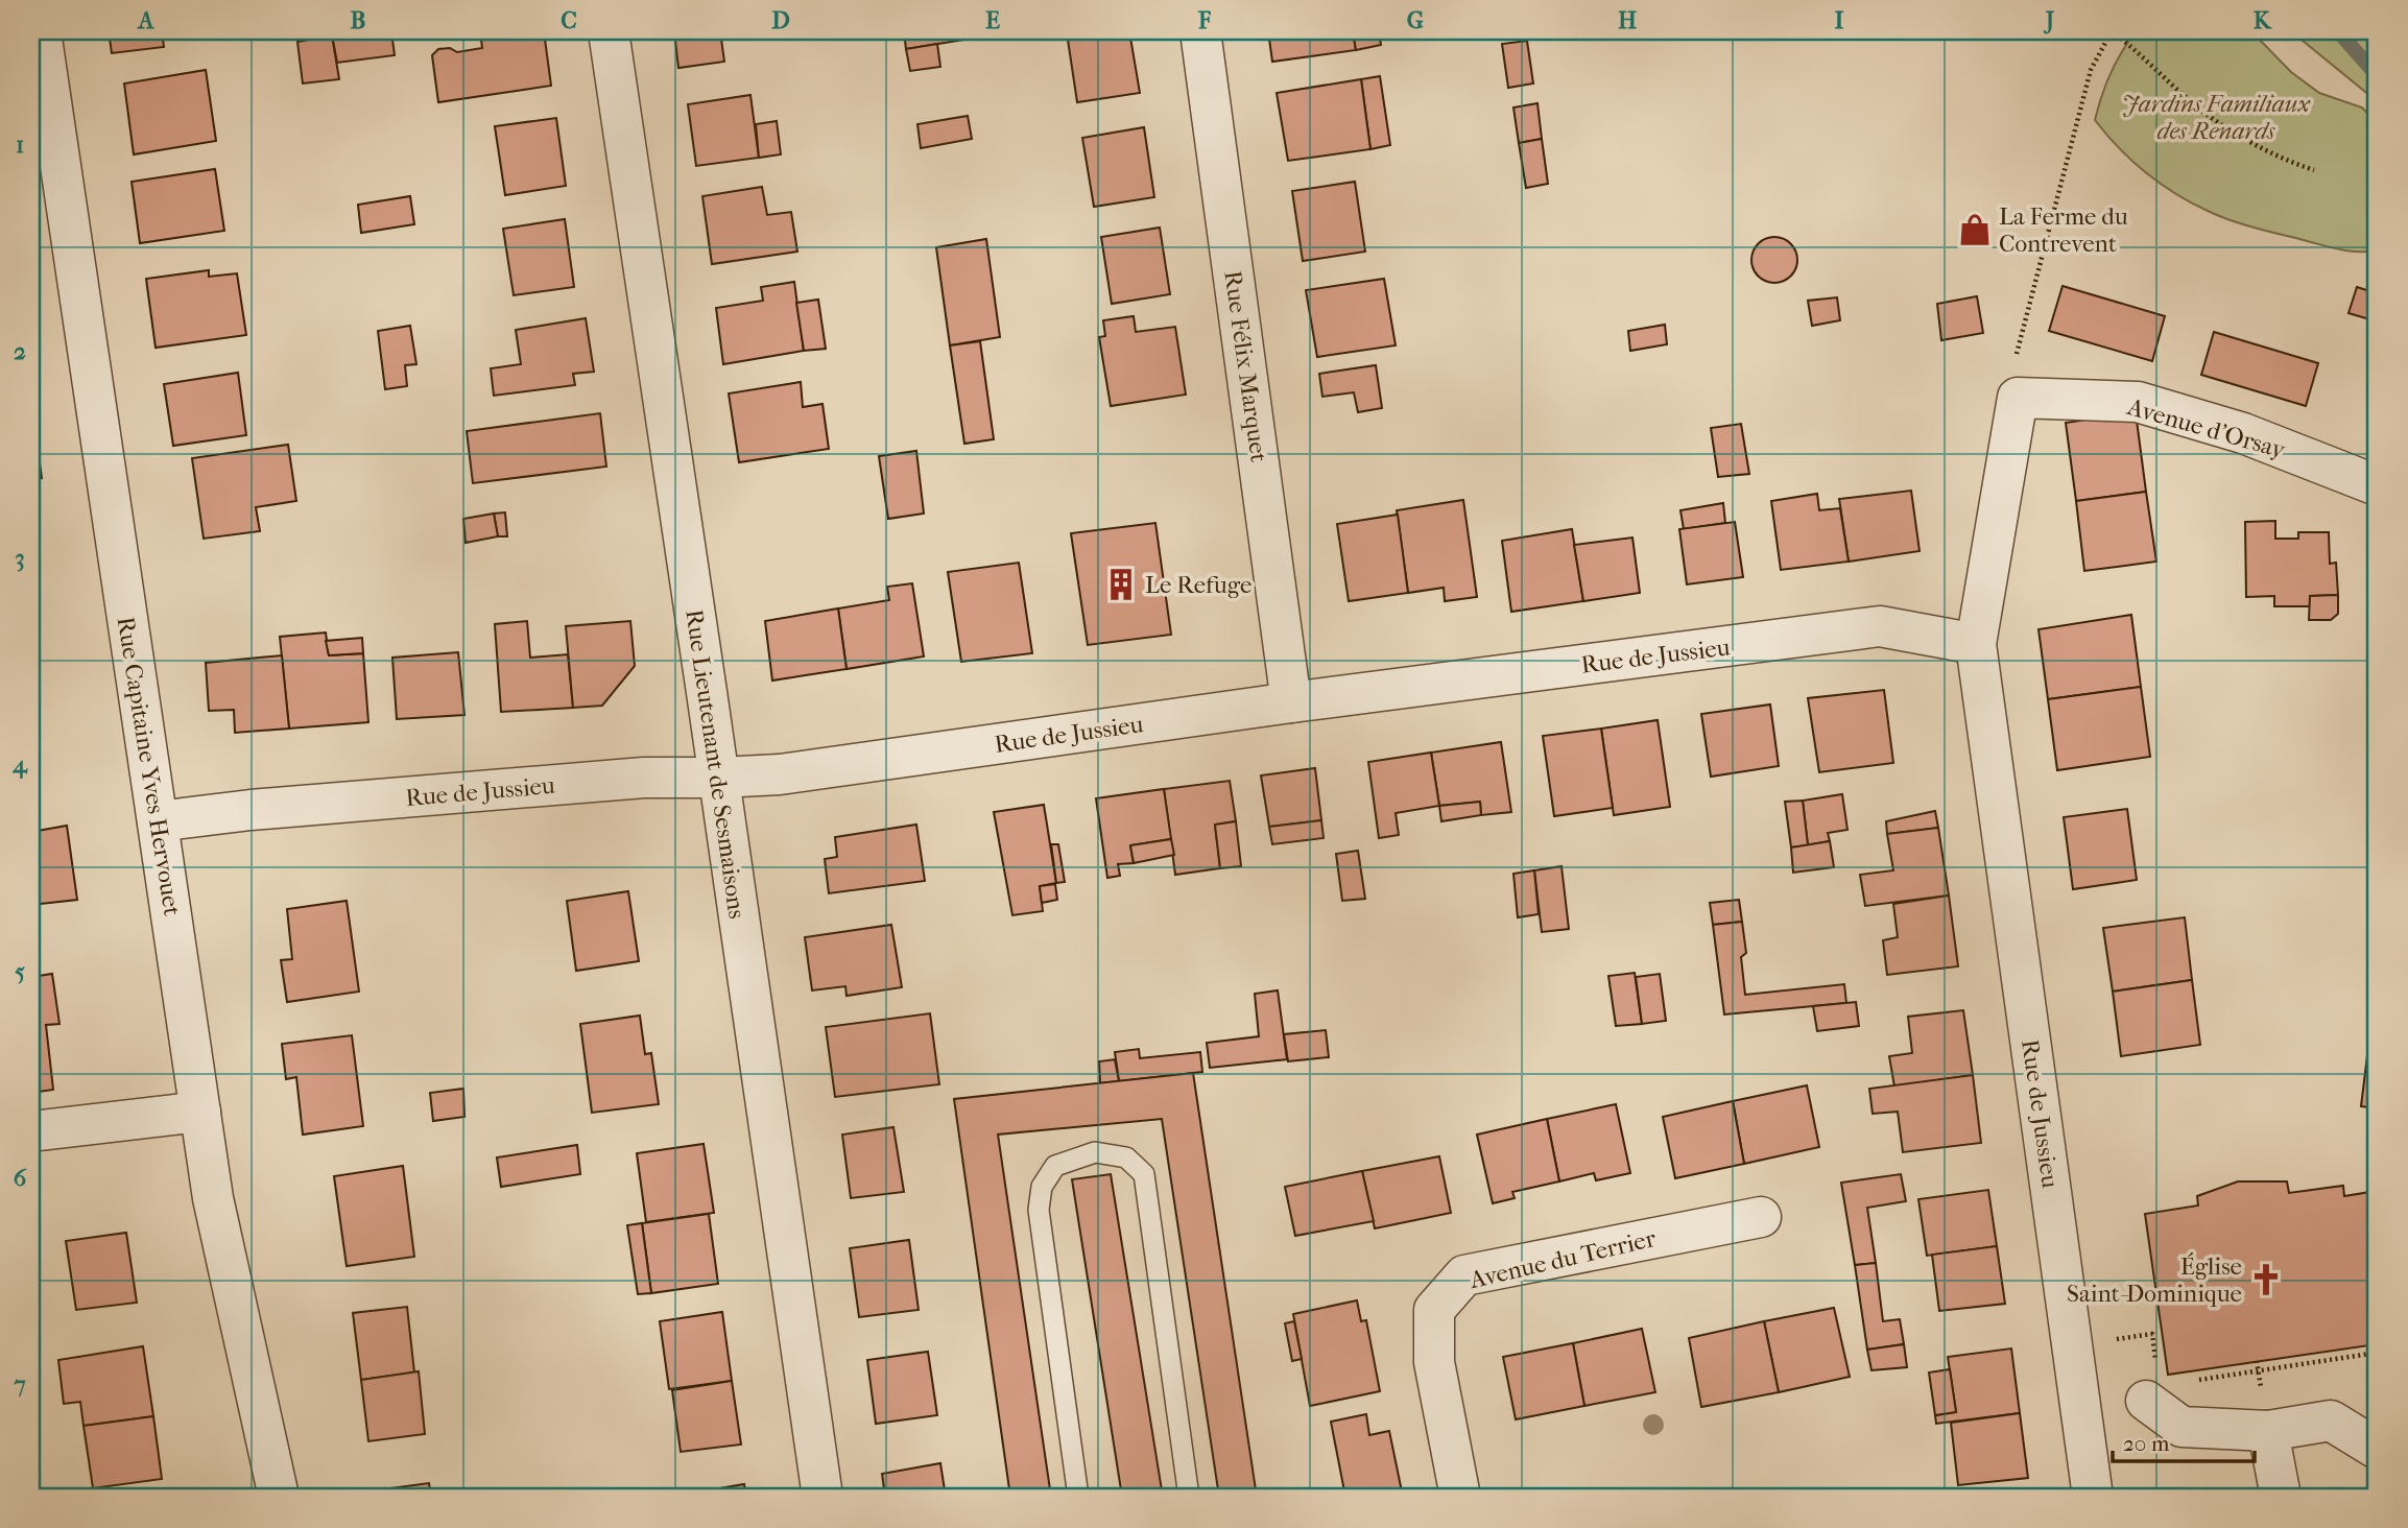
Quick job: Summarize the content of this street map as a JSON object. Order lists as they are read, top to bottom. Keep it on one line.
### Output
{"streets":{"street":["Rue Félix Marquet","Avenue d'Orsay","Rue de Jussieu","Rue Lieutenant de Sesmaisons","Rue Capitaine Yves Hervouet","Avenue du Terrier"]},"crossings":[["Rue Félix Marquet","Rue de Jussieu"],["Avenue d'Orsay","Rue de Jussieu"],["Rue de Jussieu","Rue Lieutenant de Sesmaisons"],["Rue de Jussieu","Rue Capitaine Yves Hervouet"]],"parks":["Jardins Familiaux des Renards"],"places":{"shop":["La Ferme du Contrevent"],"building":["Le Refuge"],"church":["Église Saint-Dominique"]},"scale_bar":"20 m","grid":{"columns":["A","B","C","D","E","F","G","H","I","J","K"],"rows":["1","2","3","4","5","6","7"]}}
